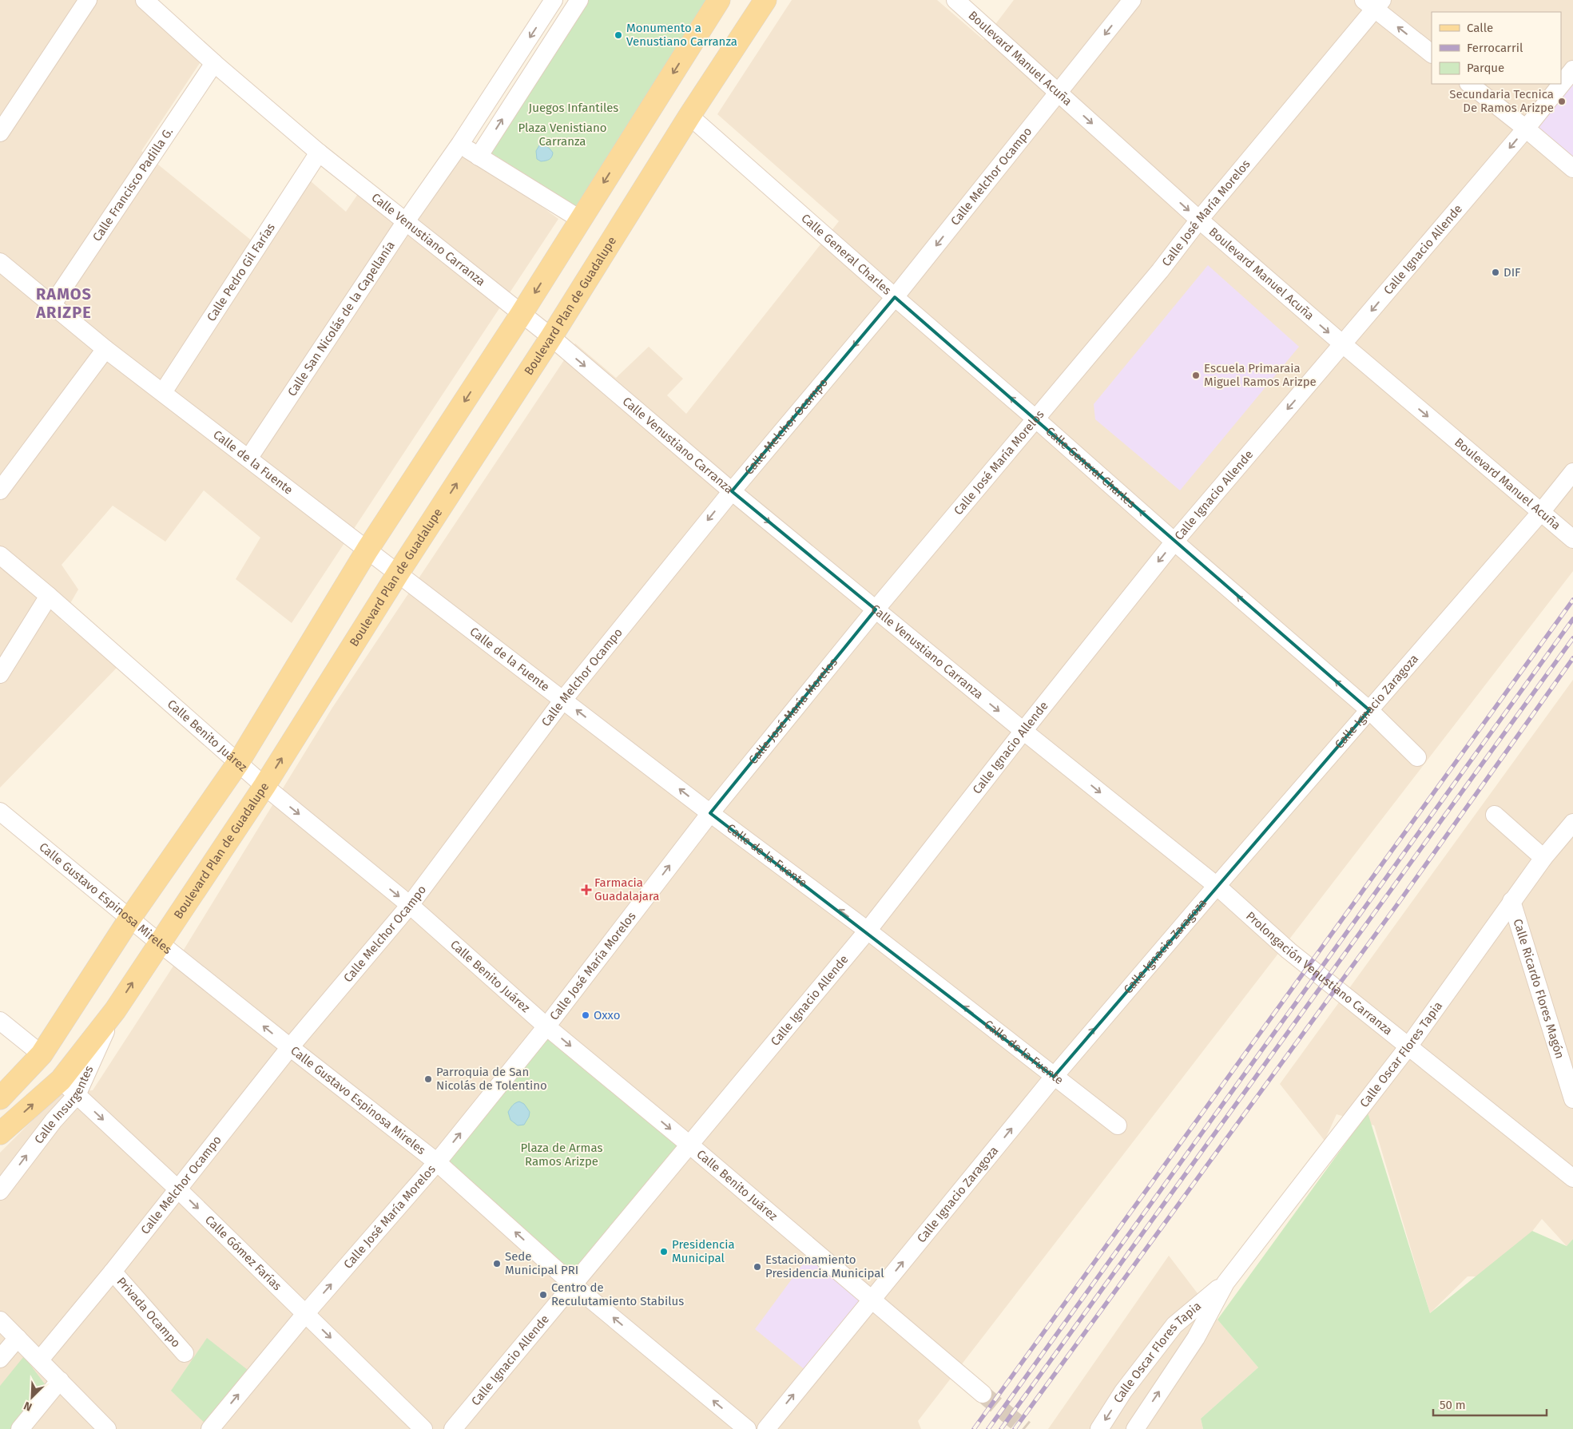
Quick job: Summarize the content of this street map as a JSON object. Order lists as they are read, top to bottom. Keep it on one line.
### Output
{"streets":{"main road":["Boulevard Plan de Guadalupe"],"street":["Boulevard Manuel Acuña","Calle Melchor Ocampo","Calle Francisco Padilla G.","Calle José María Morelos","Calle Venustiano Carranza","Calle Ignacio Allende","Calle General Charles","Calle Pedro Gil Farías","Calle San Nicolás de la Capellanía","Calle de la Fuente","Calle Ignacio Zaragoza","Calle Benito Juárez","Calle Gustavo Espinosa Mireles","Prolongación Venustiano Carranza","Calle Ricardo Flores Magón","Calle Oscar Flores Tapia","Calle Insurgentes","Calle Gómez Farías","Privada Ocampo"]},"crossings":[["Boulevard Manuel Acuña","Calle Melchor Ocampo"],["Boulevard Manuel Acuña","Calle José María Morelos"],["Boulevard Manuel Acuña","Calle Ignacio Allende"],["Boulevard Manuel Acuña","Calle Ignacio Zaragoza"],["Calle Melchor Ocampo","Calle Venustiano Carranza"],["Calle Melchor Ocampo","Calle General Charles"],["Calle Melchor Ocampo","Calle de la Fuente"],["Calle Melchor Ocampo","Calle Benito Juárez"],["Calle Melchor Ocampo","Calle Gustavo Espinosa Mireles"],["Calle Melchor Ocampo","Calle Gómez Farías"],["Calle Melchor Ocampo","Privada Ocampo"],["Calle Francisco Padilla G.","Calle Venustiano Carranza"],["Calle Francisco Padilla G.","Calle de la Fuente"],["Calle José María Morelos","Calle Venustiano Carranza"],["Calle José María Morelos","Calle General Charles"],["Calle José María Morelos","Calle de la Fuente"],["Calle José María Morelos","Calle Benito Juárez"],["Calle José María Morelos","Calle Gustavo Espinosa Mireles"],["Calle José María Morelos","Calle Gómez Farías"],["Calle Venustiano Carranza","Calle Ignacio Allende"],["Calle Venustiano Carranza","Calle Pedro Gil Farías"],["Calle Venustiano Carranza","Boulevard Plan de Guadalupe"],["Calle Venustiano Carranza","Calle San Nicolás de la Capellanía"],["Calle Venustiano Carranza","Calle Ignacio Zaragoza"],["Calle Venustiano Carranza","Prolongación Venustiano Carranza"],["Calle Ignacio Allende","Calle General Charles"],["Calle Ignacio Allende","Calle de la Fuente"],["Calle Ignacio Allende","Calle Benito Juárez"],["Calle Ignacio Allende","Calle Gustavo Espinosa Mireles"],["Calle General Charles","Boulevard Plan de Guadalupe"],["Calle General Charles","Calle Ignacio Zaragoza"],["Calle Pedro Gil Farías","Calle de la Fuente"],["Boulevard Plan de Guadalupe","Calle de la Fuente"],["Boulevard Plan de Guadalupe","Calle Benito Juárez"],["Boulevard Plan de Guadalupe","Calle Gustavo Espinosa Mireles"],["Boulevard Plan de Guadalupe","Calle Insurgentes"],["Boulevard Plan de Guadalupe","Calle Gómez Farías"],["Calle San Nicolás de la Capellanía","Calle de la Fuente"],["Calle de la Fuente","Calle Ignacio Zaragoza"],["Calle Ignacio Zaragoza","Calle Benito Juárez"],["Calle Ignacio Zaragoza","Prolongación Venustiano Carranza"],["Prolongación Venustiano Carranza","Calle Oscar Flores Tapia"],["Calle Ricardo Flores Magón","Calle Oscar Flores Tapia"],["Calle Insurgentes","Calle Gómez Farías"]],"one_way":["Boulevard Manuel Acuña","Calle Melchor Ocampo","Calle José María Morelos","Calle Venustiano Carranza","Calle Ignacio Allende","Calle General Charles","Calle de la Fuente","Calle Ignacio Zaragoza","Calle Gustavo Espinosa Mireles","Calle Insurgentes","Calle Gómez Farías"],"districts":["RAMOS ARIZPE"],"parks":["Juegos Infantiles","Plaza Venistiano Carranza","Plaza de Armas Ramos Arizpe"],"places":{"other":["Monumento a Venustiano Carranza","Secundaria Tecnica De Ramos Arizpe","DIF","Escuela Primaraia Miguel Ramos Arizpe","Oxxo","Parroquia de San Nicolás de Tolentino","Presidencia Municipal","Sede Municipal PRI","Estacionamiento Presidencia Municipal","Centro de Reculutamiento Stabilus"],"health":["Farmacia Guadalajara"]},"legend":["Calle","Ferrocarril","Parque"],"scale_bar":"50 m","north":"bottom left"}
